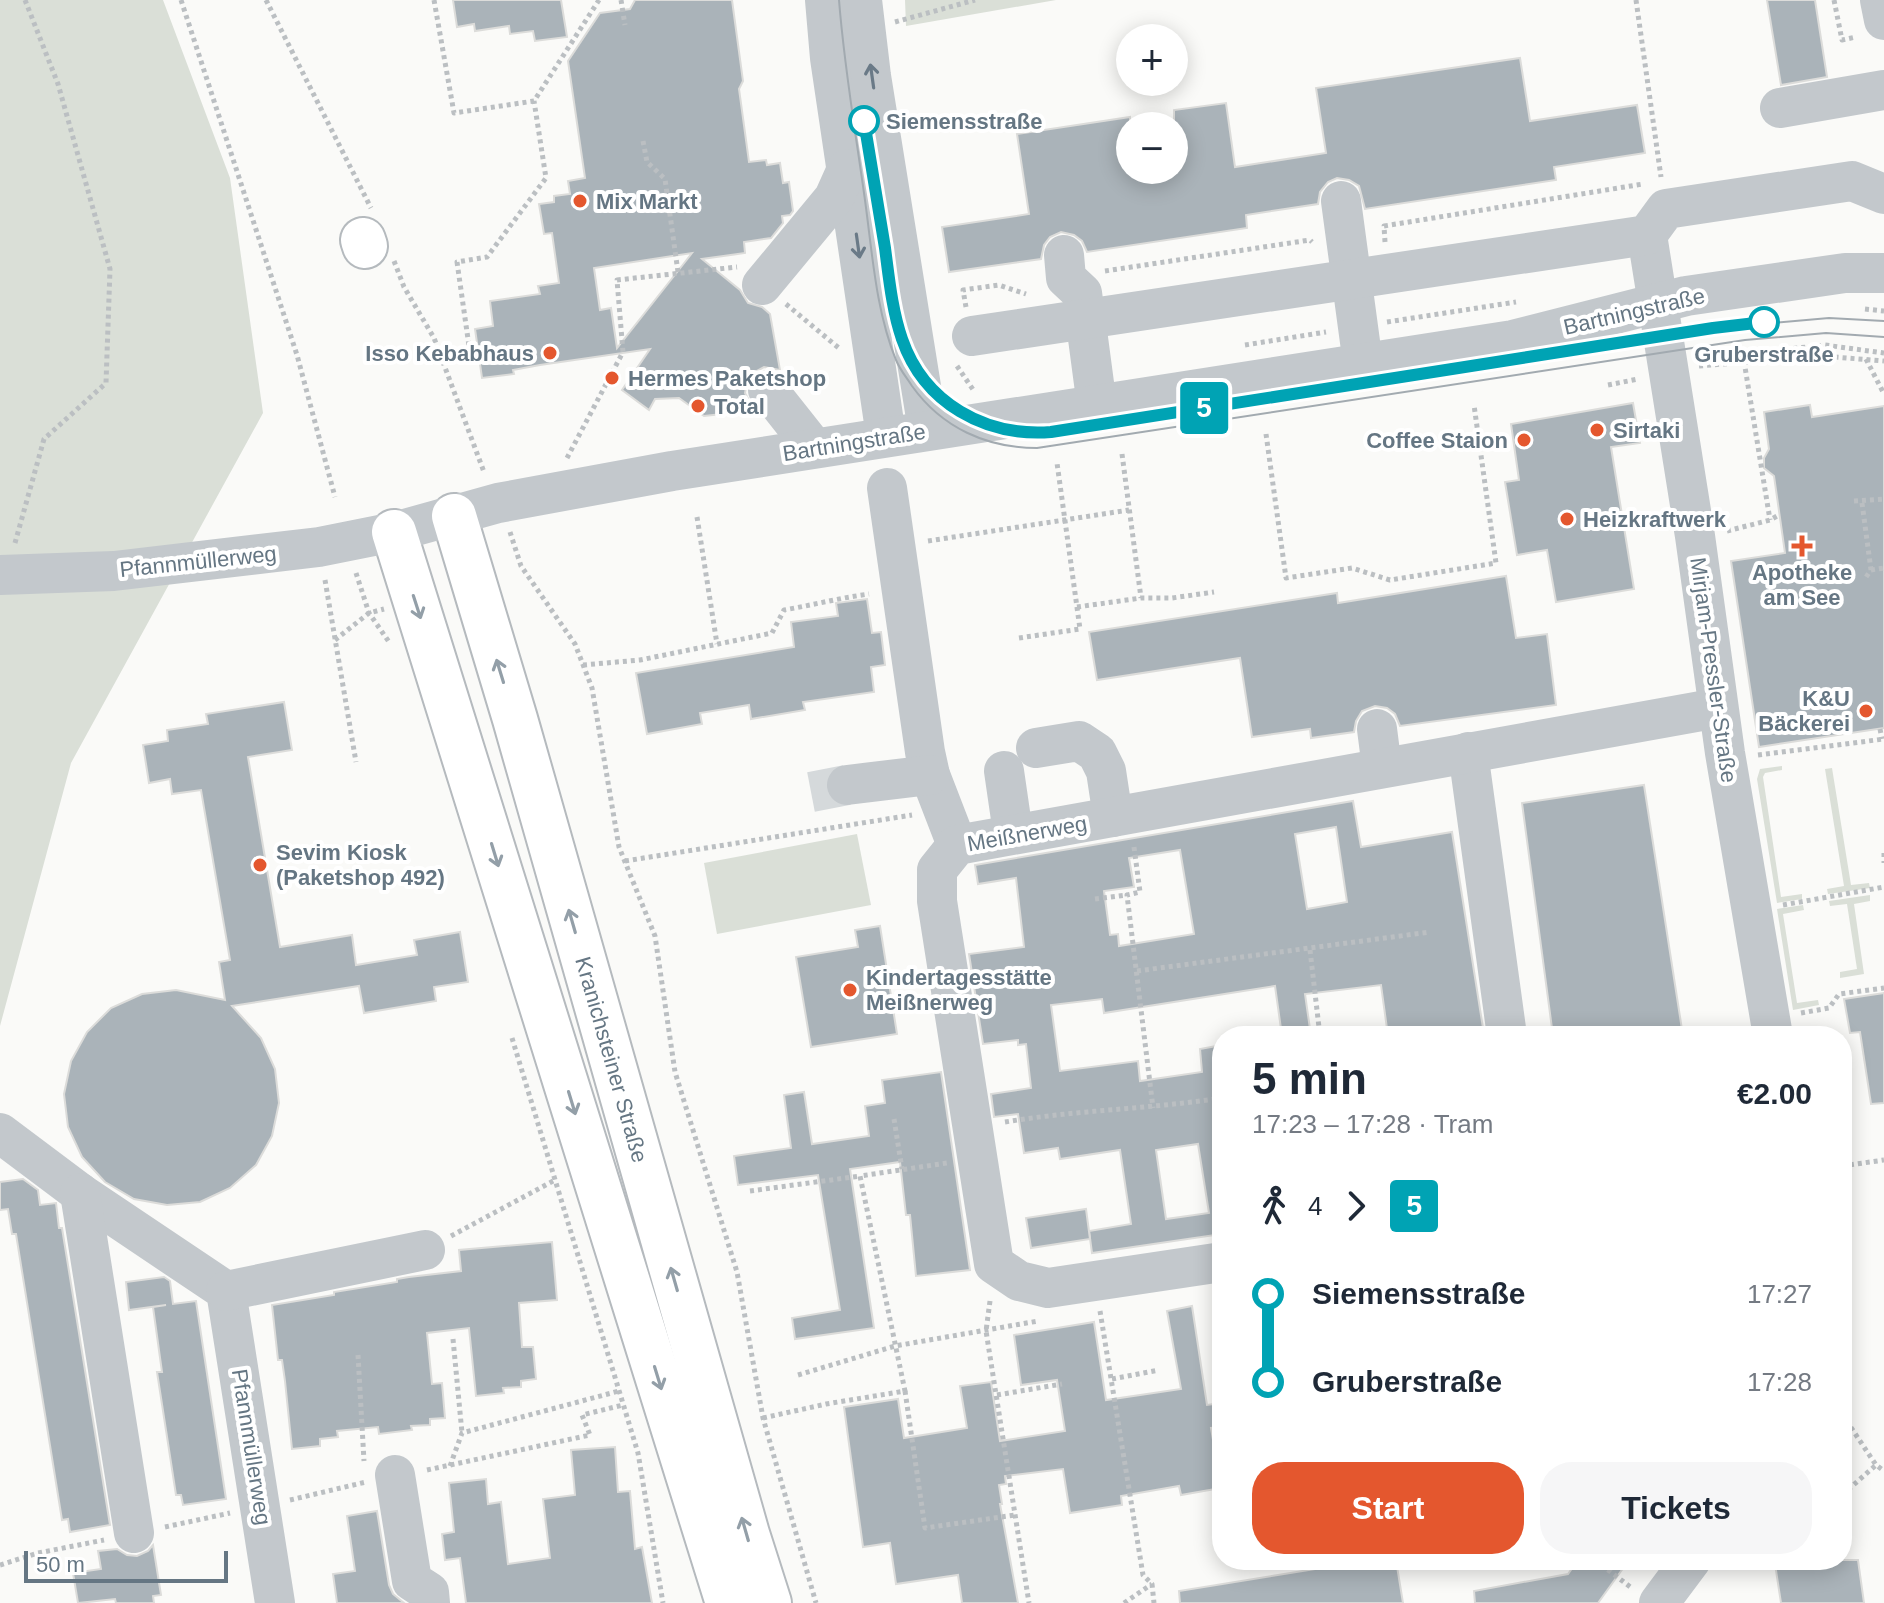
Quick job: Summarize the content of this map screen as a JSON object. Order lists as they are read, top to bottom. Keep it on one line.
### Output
{"streets":{"main road":["Kranichsteiner Straße"],"street":["Bartningstraße","Pfannmüllerweg","Mirjam-Pressler-Straße","Meißnerweg"]},"crossings":[["Bartningstraße","Pfannmüllerweg"],["Bartningstraße","Mirjam-Pressler-Straße"],["Bartningstraße","Kranichsteiner Straße"],["Mirjam-Pressler-Straße","Meißnerweg"]],"places":{"other":["Siemensstraße","Mix Markt","Gruberstraße","Isso Kebabhaus","Hermes Paketshop","Total","Sirtaki","Coffee Staion","Heizkraftwerk","K&U Bäckerei","Sevim Kiosk (Paketshop 492)","Kindertagesstätte Meißnerweg"],"health":["Apotheke am See"]},"lines":["tram line 5"],"scale_bar":"50 m","page":{"on_map":"5","map_buttons":["+","−"],"heading":["5 min","17:23 – 17:28 · Tram","€2.00"],"legs":["4","5"],"list":[{"name":"Siemensstraße","value":"17:27"},{"name":"Gruberstraße","value":"17:28"}],"buttons":["Start","Tickets"],"scale":"50 m"}}
